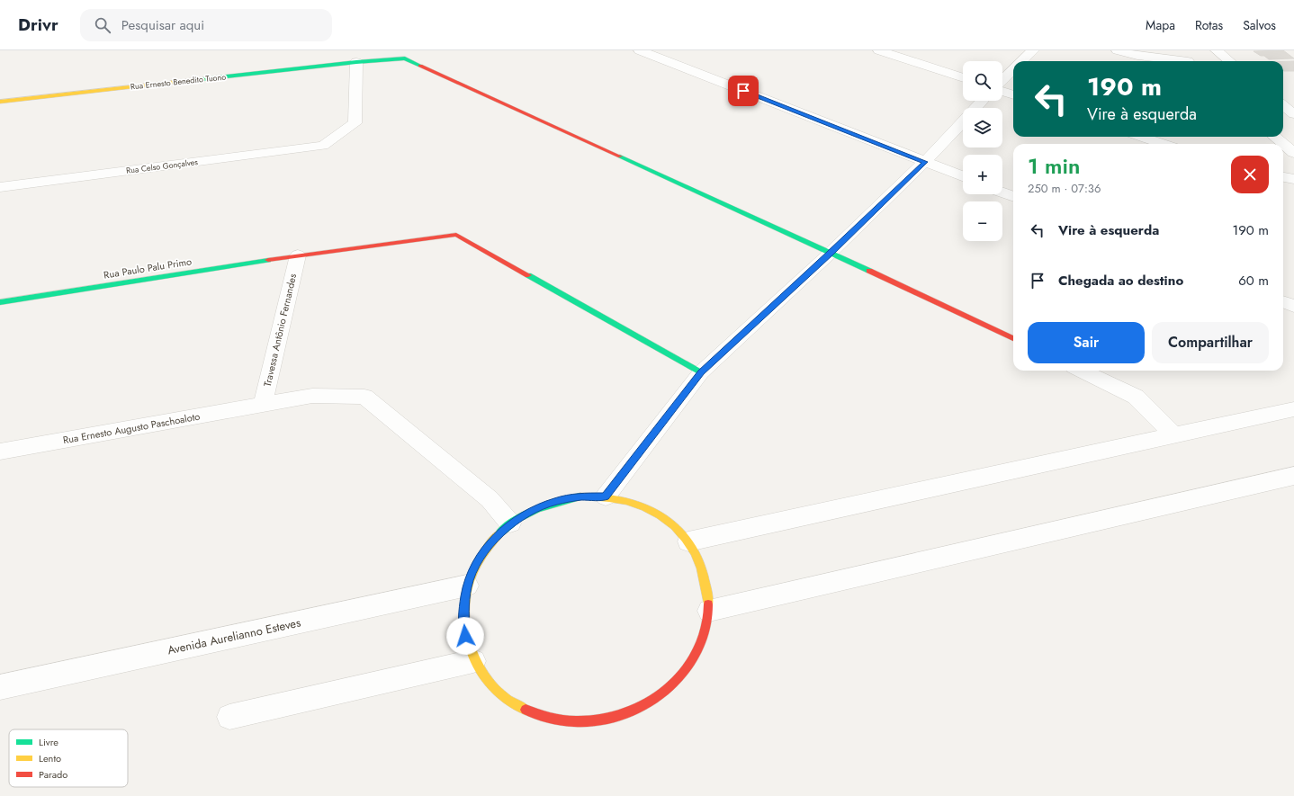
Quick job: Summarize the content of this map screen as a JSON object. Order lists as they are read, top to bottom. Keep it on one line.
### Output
{"streets":{"street":["Rua Ernesto Benedito Tuono","Rua Celso Gonçalves","Rua Paulo Palu Primo","Travessa Antônio Fernandes","Rua Ernesto Augusto Paschoaloto","Avenida Aurelianno Esteves"]},"crossings":[["Rua Ernesto Benedito Tuono","Rua Celso Gonçalves"],["Rua Paulo Palu Primo","Travessa Antônio Fernandes"],["Travessa Antônio Fernandes","Rua Ernesto Augusto Paschoaloto"]],"legend":["Livre","Lento","Parado"],"page":{"header":"Drivr","search":"Pesquisar aqui","nav":["Mapa","Rotas","Salvos"],"map_buttons":["+","−"],"turn":["190 m","Vire à esquerda"],"heading":["1 min","250 m · 07:36"],"list":[{"name":"Vire à esquerda","value":"190 m"},{"name":"Chegada ao destino","value":"60 m"}],"buttons":["Sair","Compartilhar"]}}
